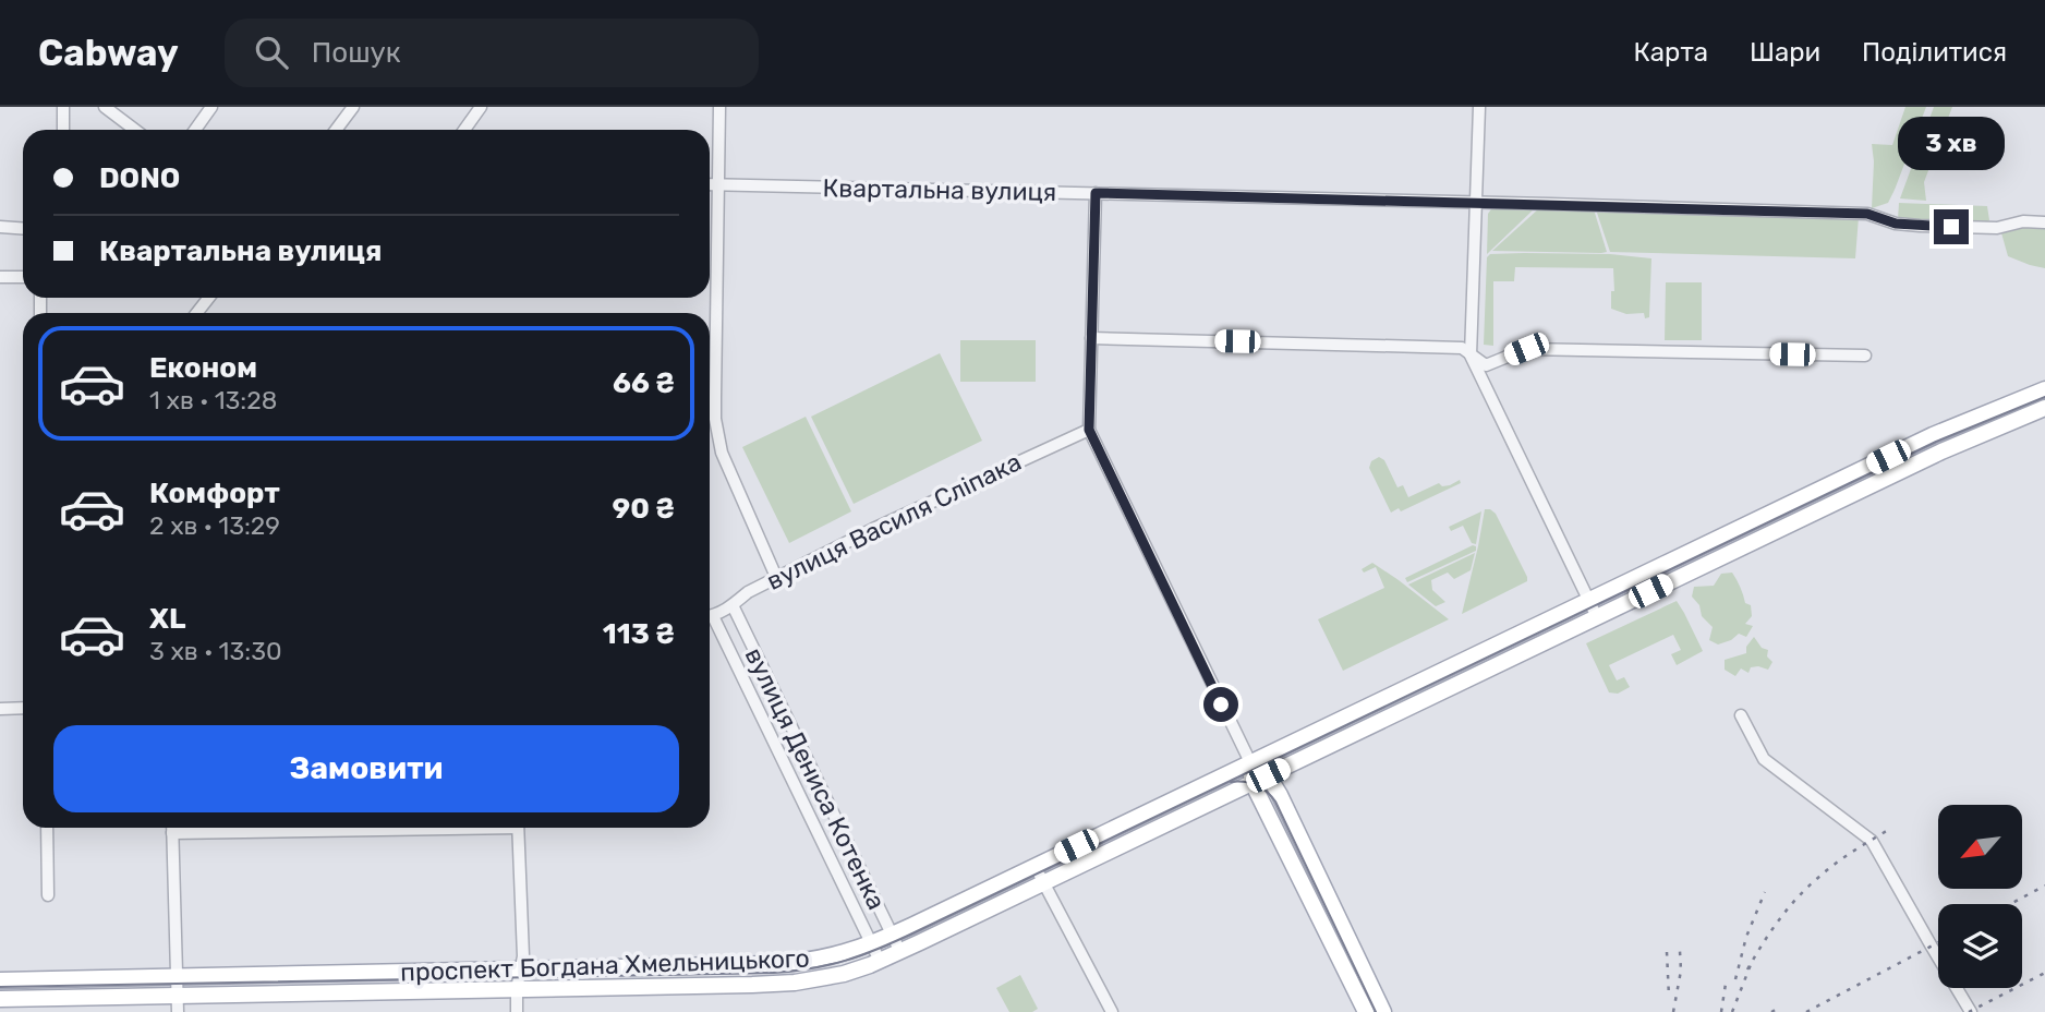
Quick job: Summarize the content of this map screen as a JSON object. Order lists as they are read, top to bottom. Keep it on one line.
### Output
{"streets":{"main road":["проспект Богдана Хмельницького"],"street":["Квартальна вулиця","вулиця Василя Сліпака","вулиця Дениса Котенка"]},"crossings":[["вулиця Василя Сліпака","вулиця Дениса Котенка"],["вулиця Дениса Котенка","проспект Богдана Хмельницького"]],"north":"bottom left","page":{"header":"Cabway","search":"Пошук","nav":["Карта","Шари","Поділитися"],"bubble":"3 хв","banner":["DONO","Квартальна вулиця"],"list":[{"name":"Економ","note":"1 хв · 13:28","value":"66 ₴"},{"name":"Комфорт","note":"2 хв · 13:29","value":"90 ₴"},{"name":"XL","note":"3 хв · 13:30","value":"113 ₴"}],"buttons":"Замовити"}}
